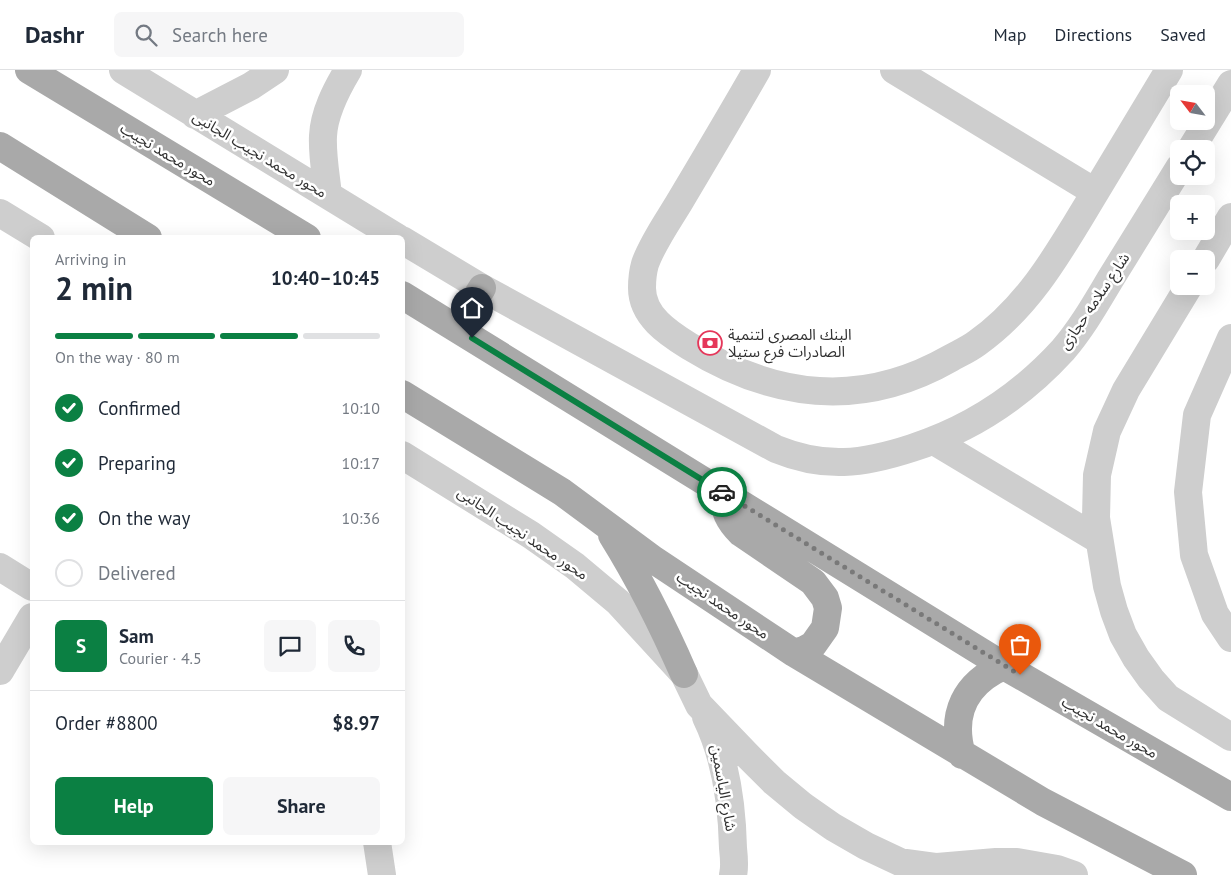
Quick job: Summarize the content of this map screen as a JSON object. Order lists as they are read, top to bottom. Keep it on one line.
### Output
{"streets":{"main road":["محور محمد نجيب"],"street":["محور محمد نجيب الجانبى","شارع سلامه حجازى","شارع الياسمين"]},"crossings":[["محور محمد نجيب الجانبى","شارع الياسمين"]],"places":{"bank":["البنك المصرى لتنمية الصادرات فرع ستيلا"]},"north":"top left","page":{"header":"Dashr","search":"Search here","nav":["Map","Directions","Saved"],"map_buttons":["+","−"],"heading":["2 min","Arriving in","10:40–10:45"],"panel":["Sam","Courier · 4.5","Order #8800","$8.97"],"bar":"On the way · 80 m","list":[["Confirmed","10:10"],["Preparing","10:17"],["On the way","10:36"],"Delivered"],"round":"S","buttons":["Help","Share"]}}
